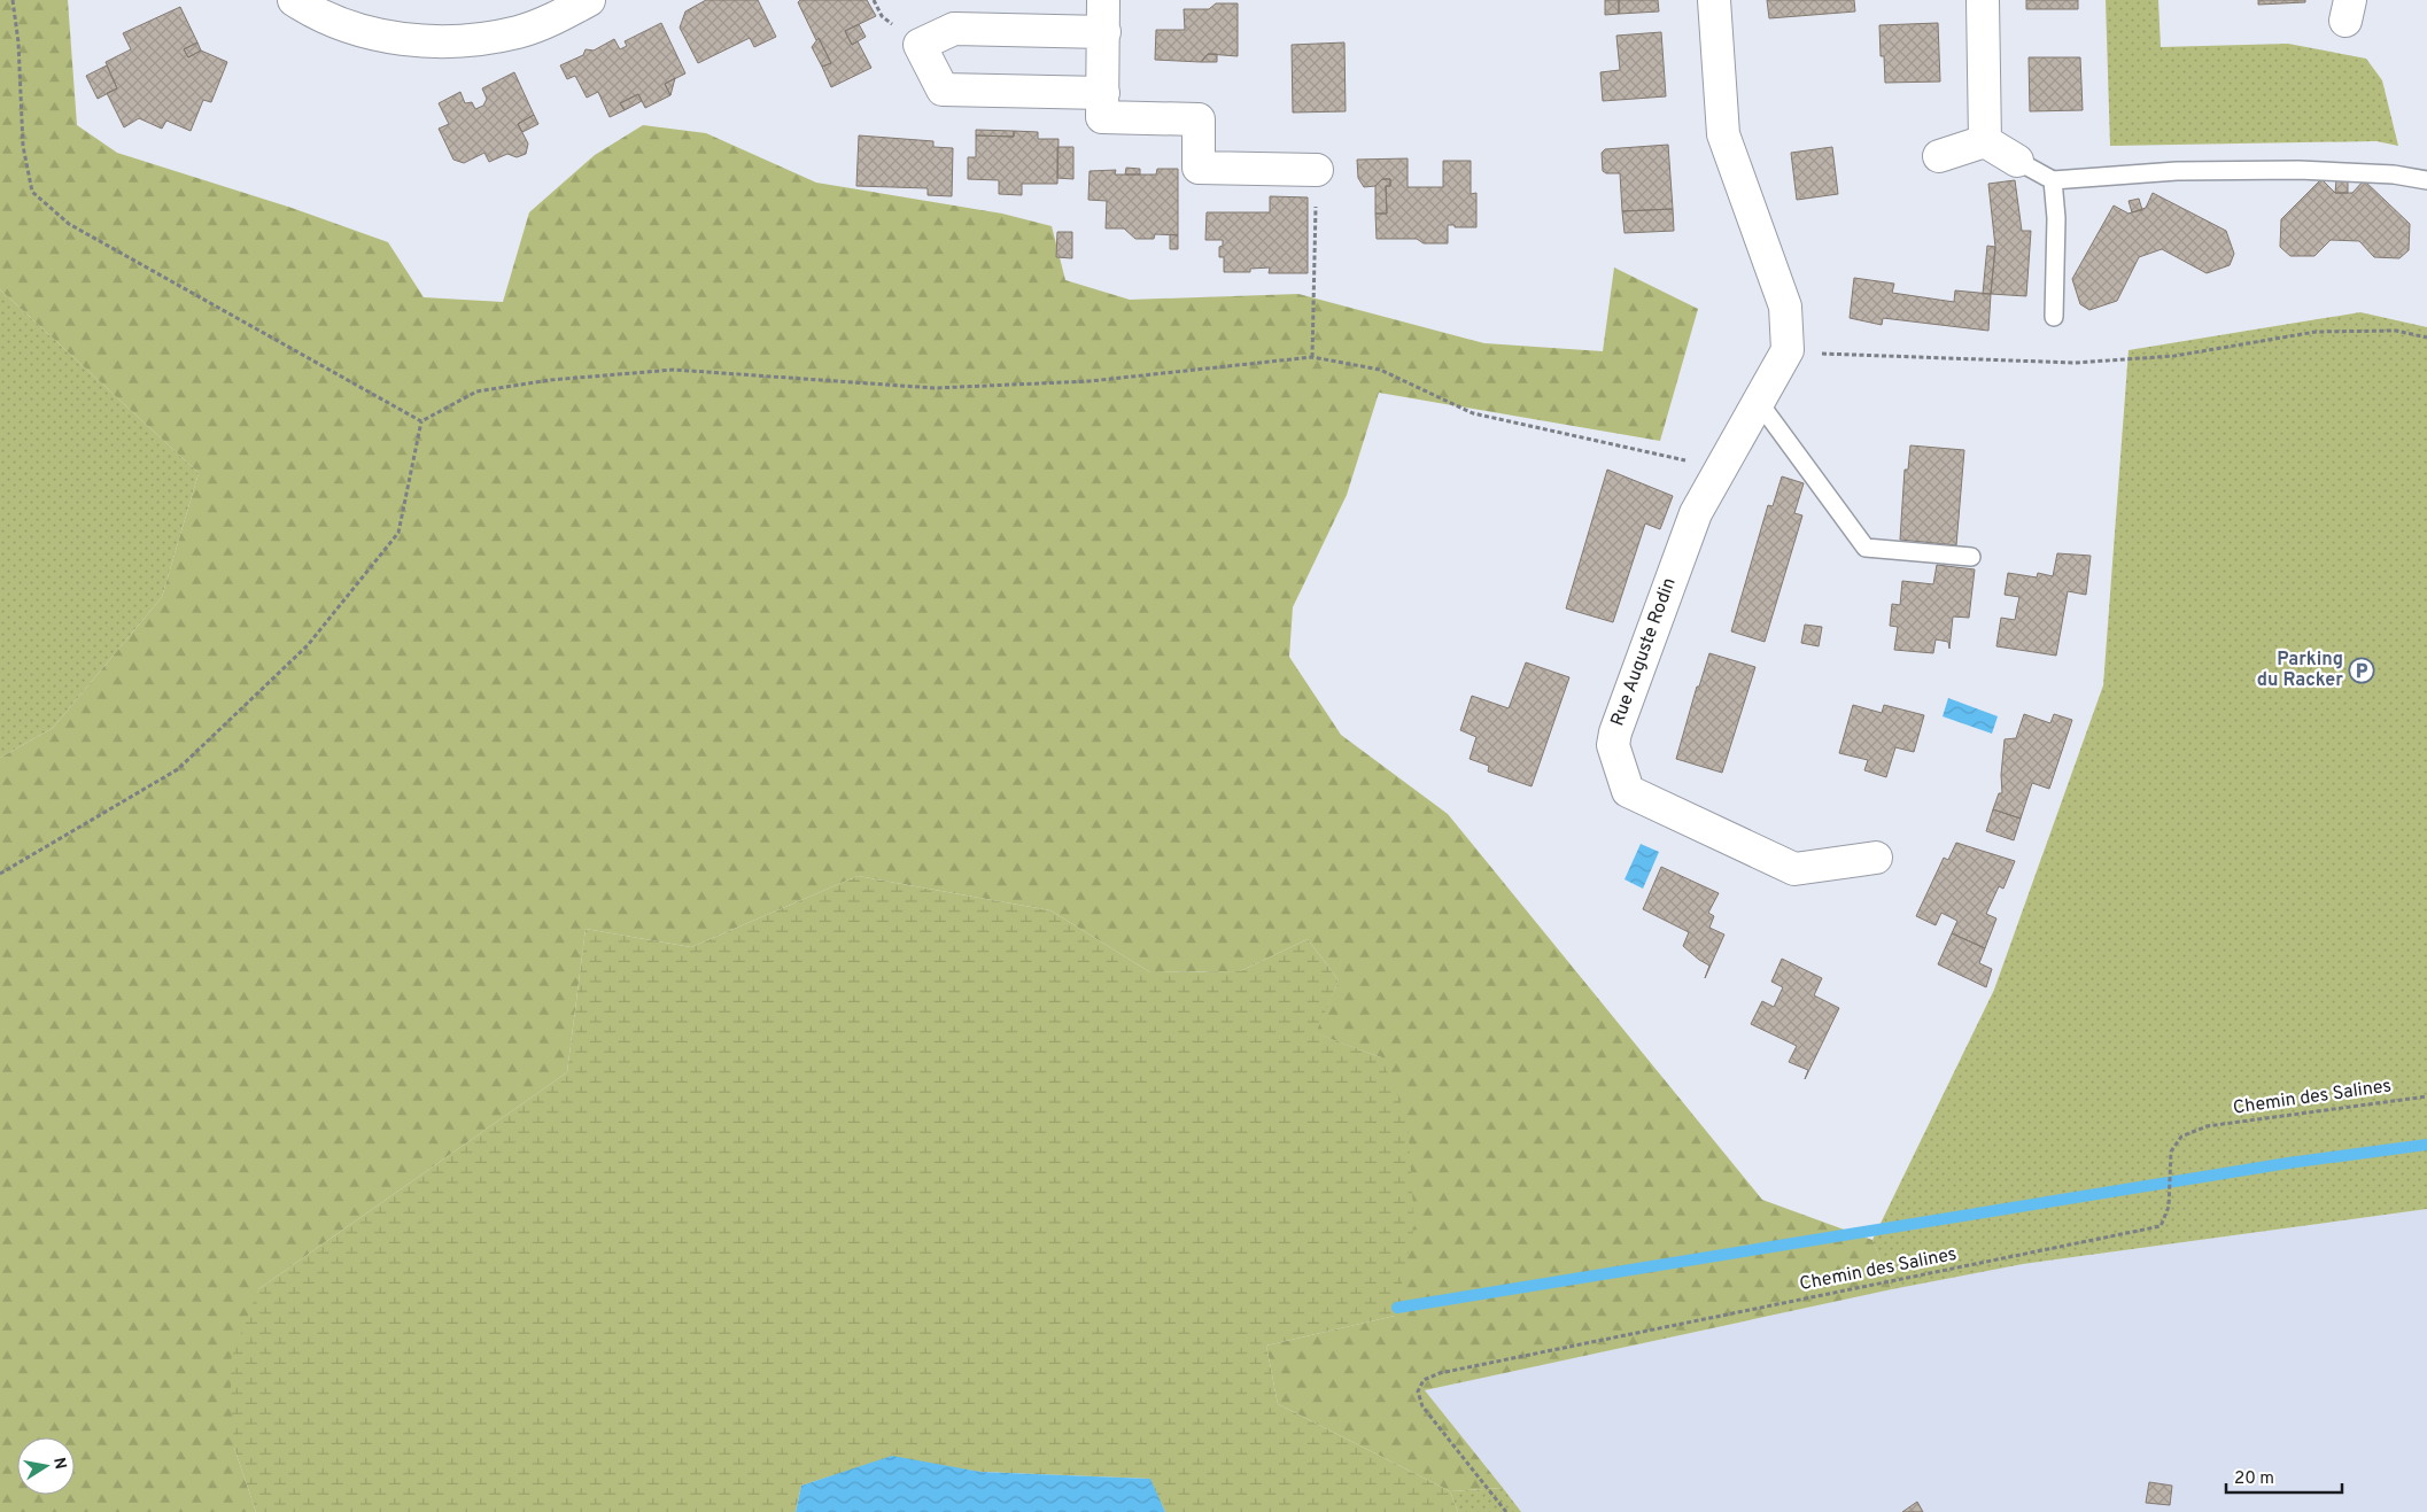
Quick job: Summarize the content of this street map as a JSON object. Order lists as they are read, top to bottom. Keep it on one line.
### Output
{"streets":{"street":["Rue Auguste Rodin"],"path":["Chemin des Salines"]},"places":{"parking":["Parking du Racker"]},"scale_bar":"20 m","north":"right"}
